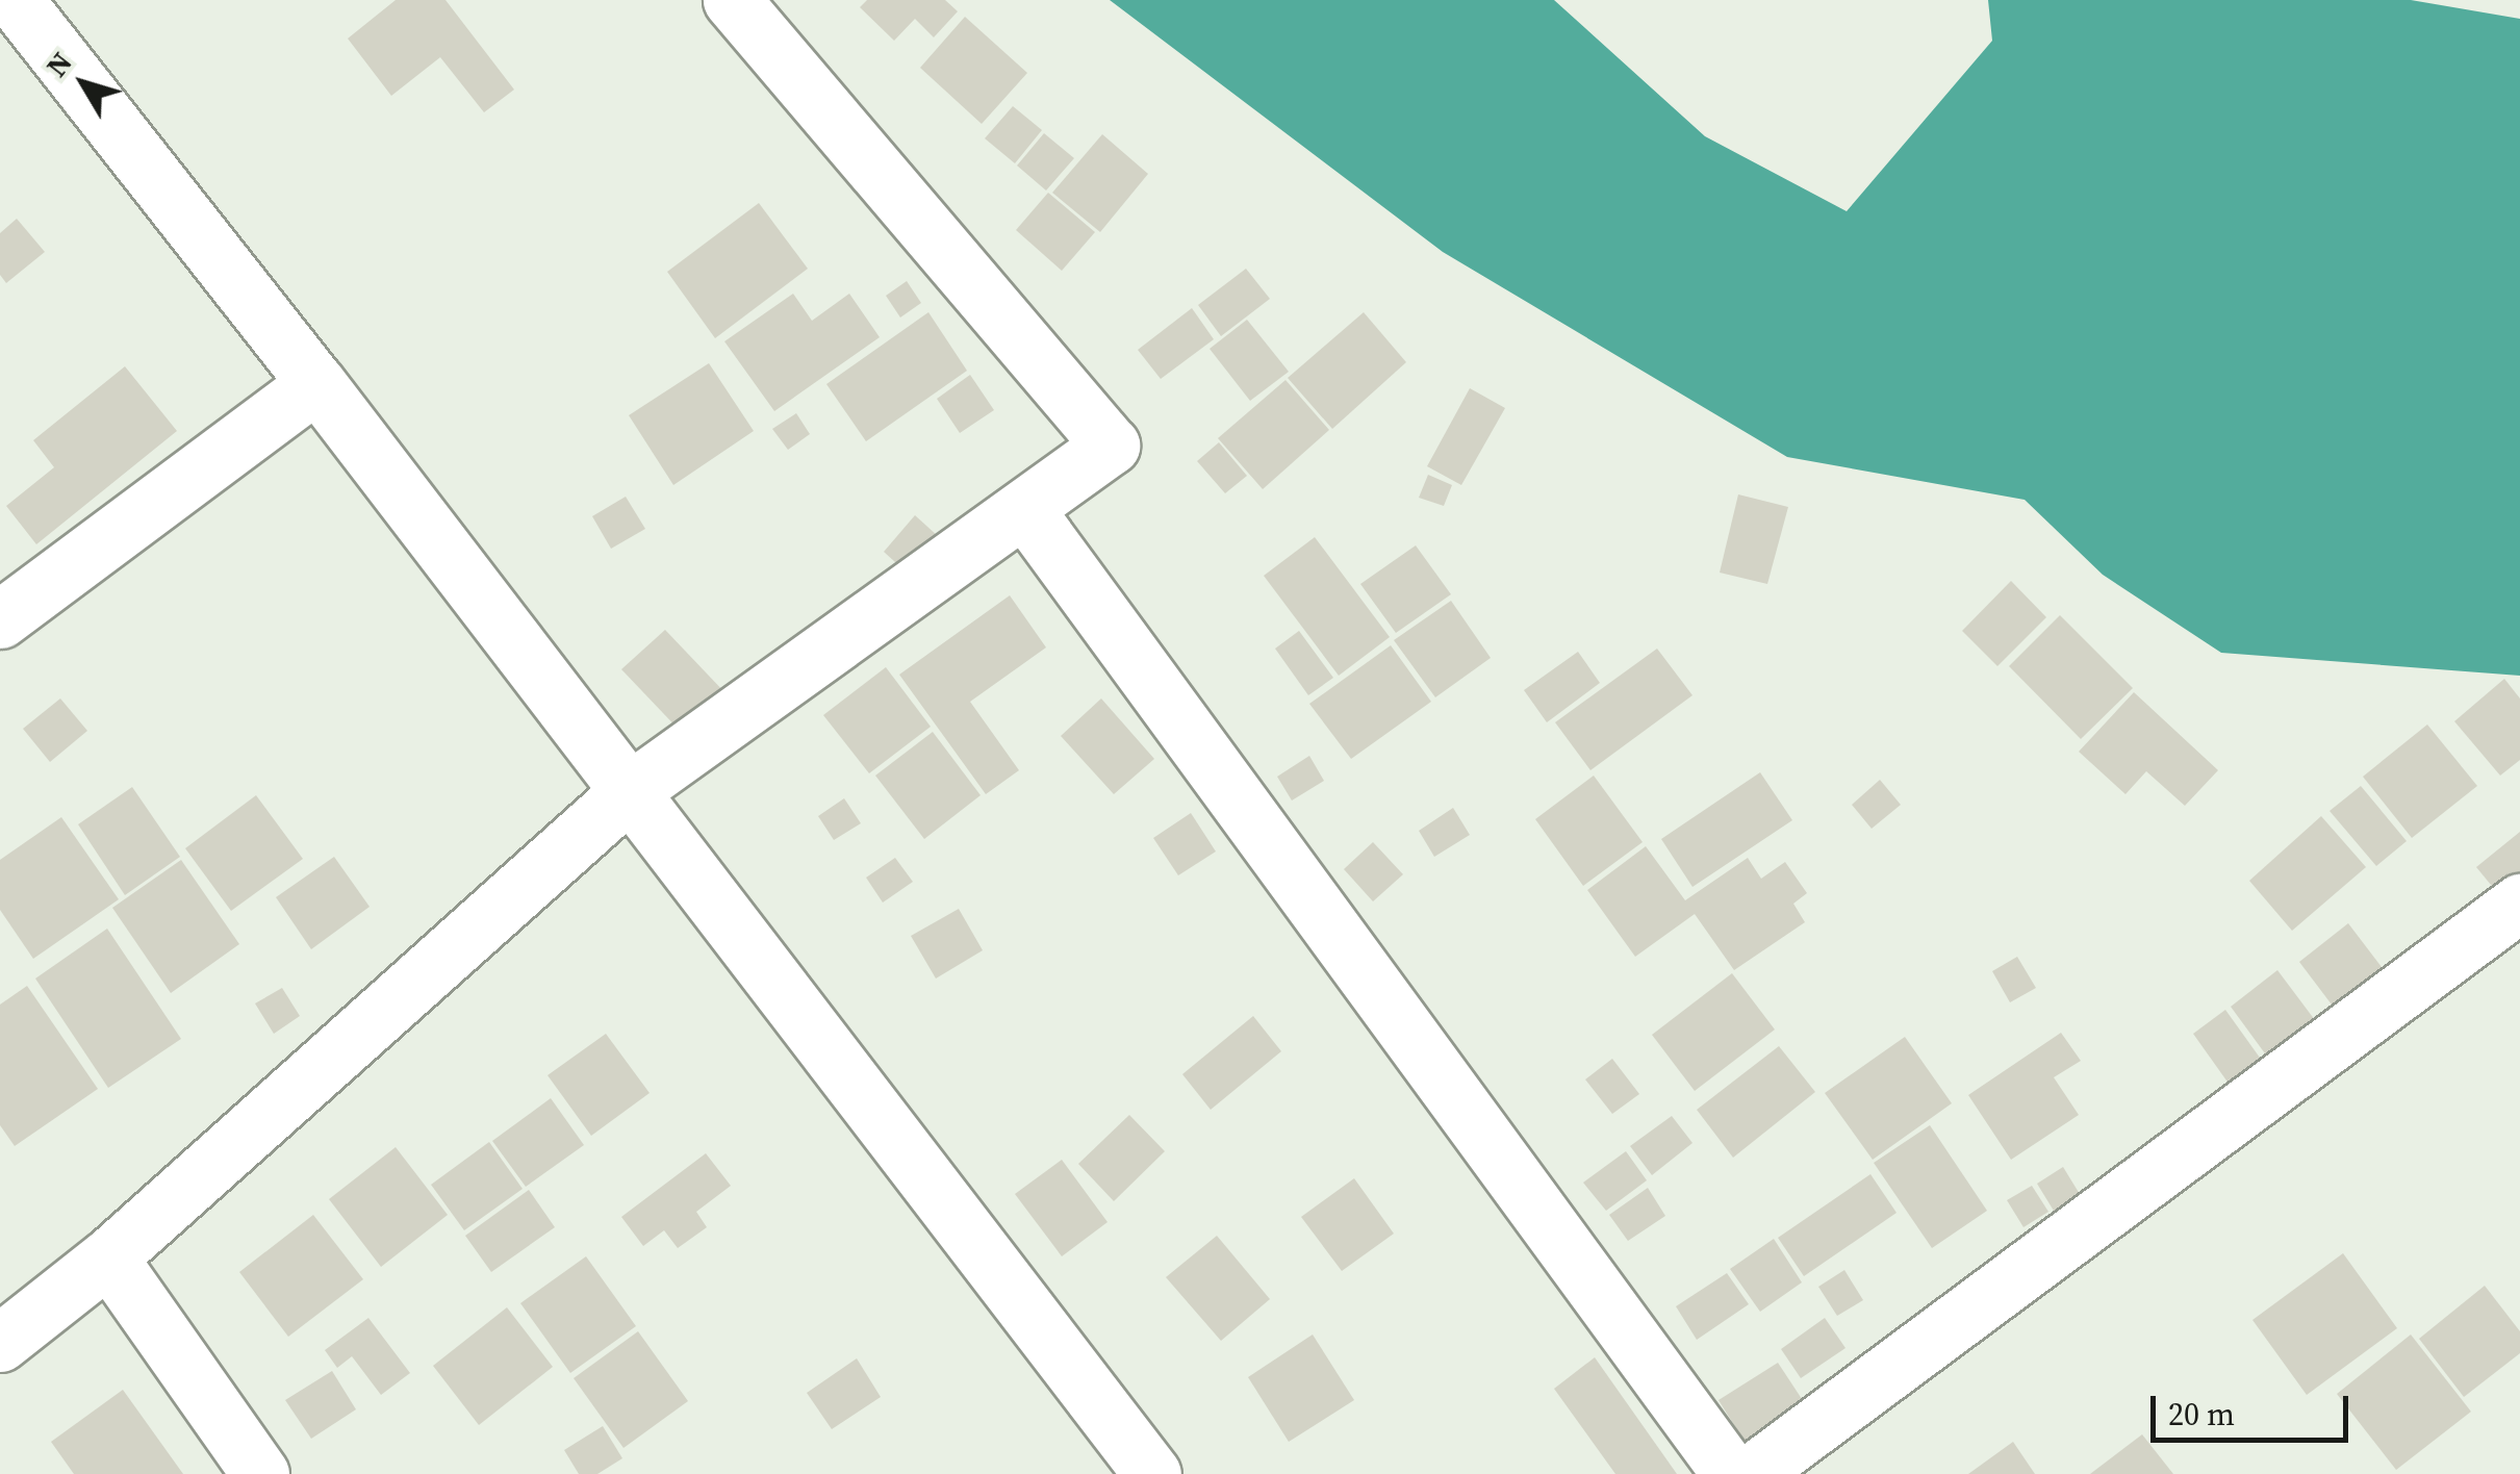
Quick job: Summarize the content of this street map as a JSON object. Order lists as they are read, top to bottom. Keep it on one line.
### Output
{"scale_bar":"20 m","north":"top left"}
